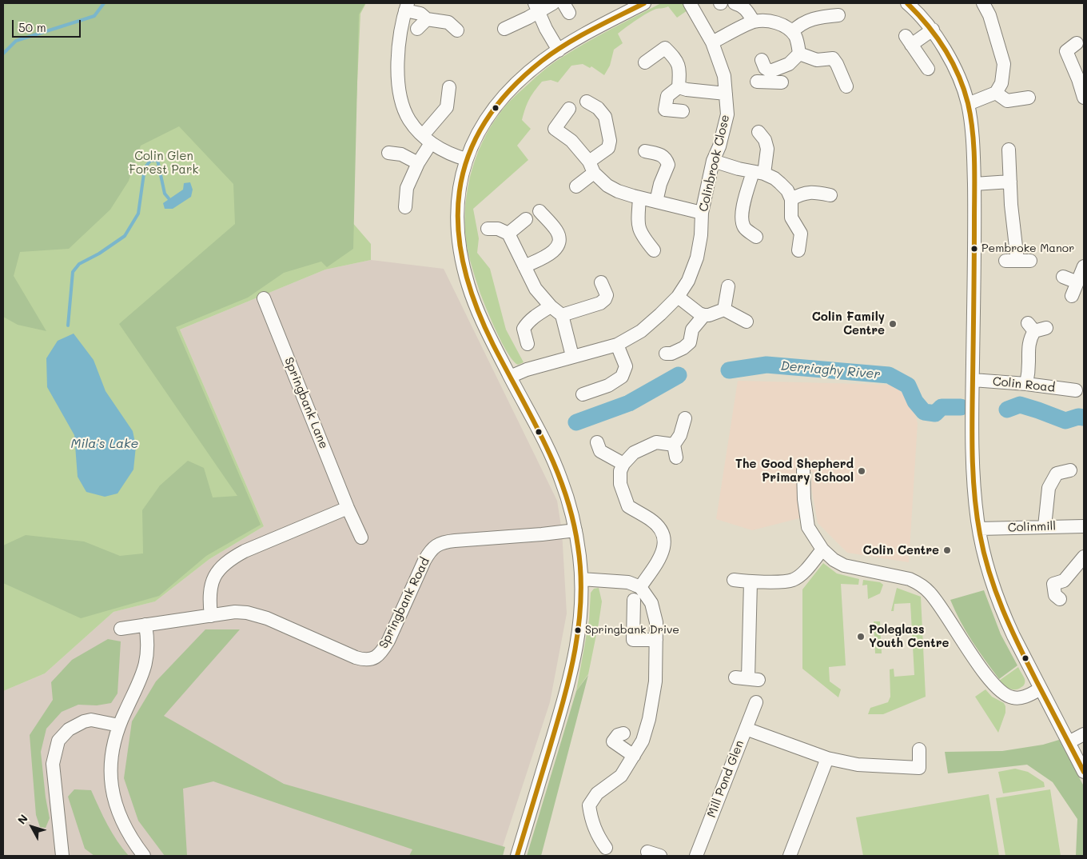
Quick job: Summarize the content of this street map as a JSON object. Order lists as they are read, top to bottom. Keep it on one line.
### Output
{"streets":{"street":["Colinbrook Close","Colin Road","Springbank Lane","Colinmill","Springbank Road","Mill Pond Glen"]},"water":["Derriaghy River","Mila's Lake"],"parks":["Colin Glen Forest Park"],"places":["Pembroke Manor","Colin Family Centre","The Good Shepherd Primary School","Colin Centre","Springbank Drive","Poleglass Youth Centre"],"scale_bar":"50 m","north":"top left"}
